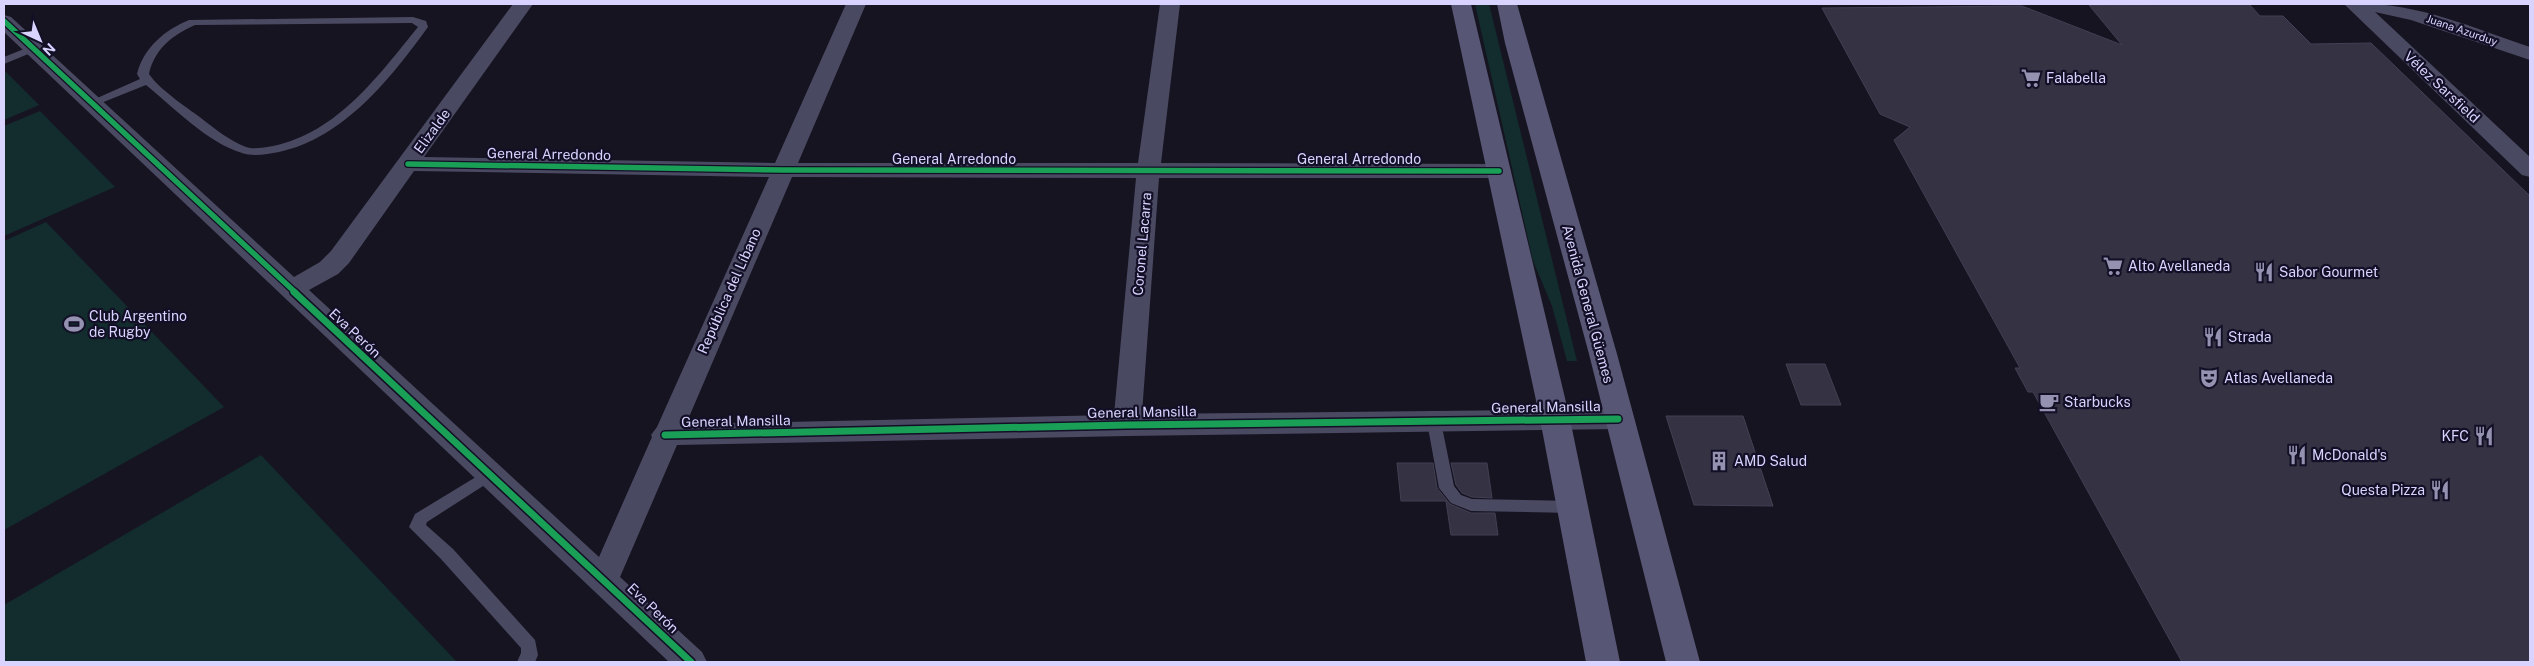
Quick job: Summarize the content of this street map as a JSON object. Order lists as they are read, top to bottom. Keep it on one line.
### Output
{"streets":{"main road":["Avenida General Güemes"],"street":["Juana Azurduy","Vélez Sarsfield","Elizalde","General Arredondo","Coronel Lacarra","República del Líbano","Eva Perón","General Mansilla"]},"crossings":[["Elizalde","General Arredondo"],["Elizalde","Eva Perón"],["General Arredondo","Coronel Lacarra"],["General Arredondo","República del Líbano"],["Coronel Lacarra","General Mansilla"],["República del Líbano","Eva Perón"],["República del Líbano","General Mansilla"],["Avenida General Güemes","General Mansilla"]],"places":{"supermarket":["Falabella","Alto Avellaneda"],"restaurant":["Sabor Gourmet","Strada","KFC","McDonald's","Questa Pizza"],"sports":["Club Argentino de Rugby"],"theatre":["Atlas Avellaneda"],"cafe":["Starbucks"],"building":["AMD Salud"]},"north":"bottom right"}
